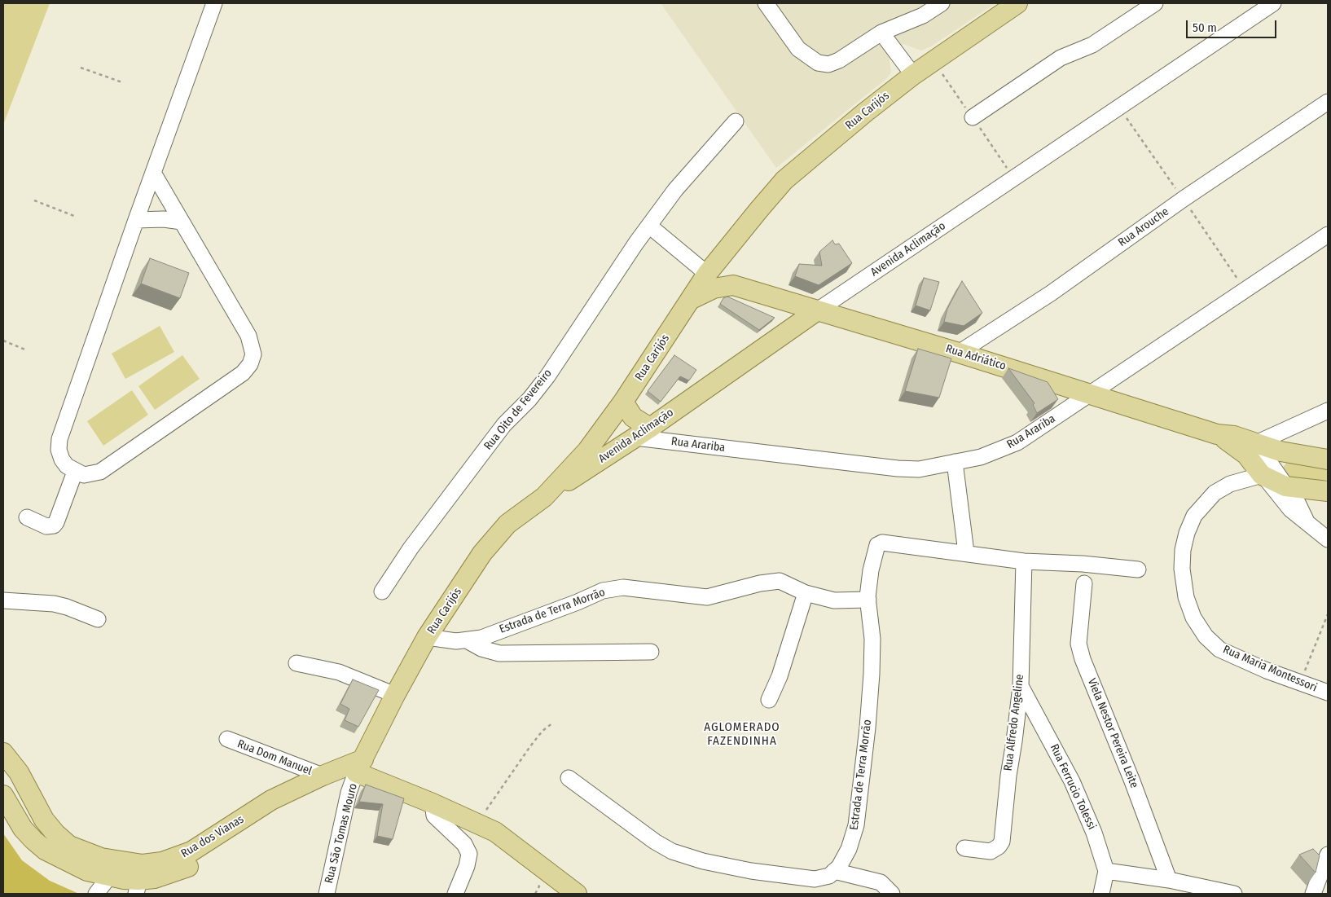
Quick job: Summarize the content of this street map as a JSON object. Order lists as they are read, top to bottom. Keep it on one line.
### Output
{"streets":{"main road":["Rua Carijós","Avenida Aclimação","Rua Adriático","Rua dos Vianas"],"street":["Rua Arouche","Rua Oito de Fevereiro","Rua Arariba","Estrada de Terra Morrão","Rua Maria Montessori","Rua Alfredo Angeline","Viela Nestor Pereira Leite","Rua Dom Manuel","Rua Ferrucio Tolessi","Rua São Tomas Mouro"]},"crossings":[["Rua Carijós","Avenida Aclimação"],["Rua Carijós","Rua Adriático"],["Rua Carijós","Estrada de Terra Morrão"],["Rua Carijós","Rua São Tomas Mouro"],["Rua Carijós","Rua dos Vianas"],["Rua Arouche","Rua Adriático"],["Avenida Aclimação","Rua Adriático"],["Avenida Aclimação","Rua Arariba"],["Rua Adriático","Rua Arariba"],["Rua Adriático","Rua Maria Montessori"],["Rua Alfredo Angeline","Rua Ferrucio Tolessi"],["Rua Dom Manuel","Rua dos Vianas"],["Rua São Tomas Mouro","Rua dos Vianas"]],"districts":["AGLOMERADO FAZENDINHA"],"scale_bar":"50 m"}
